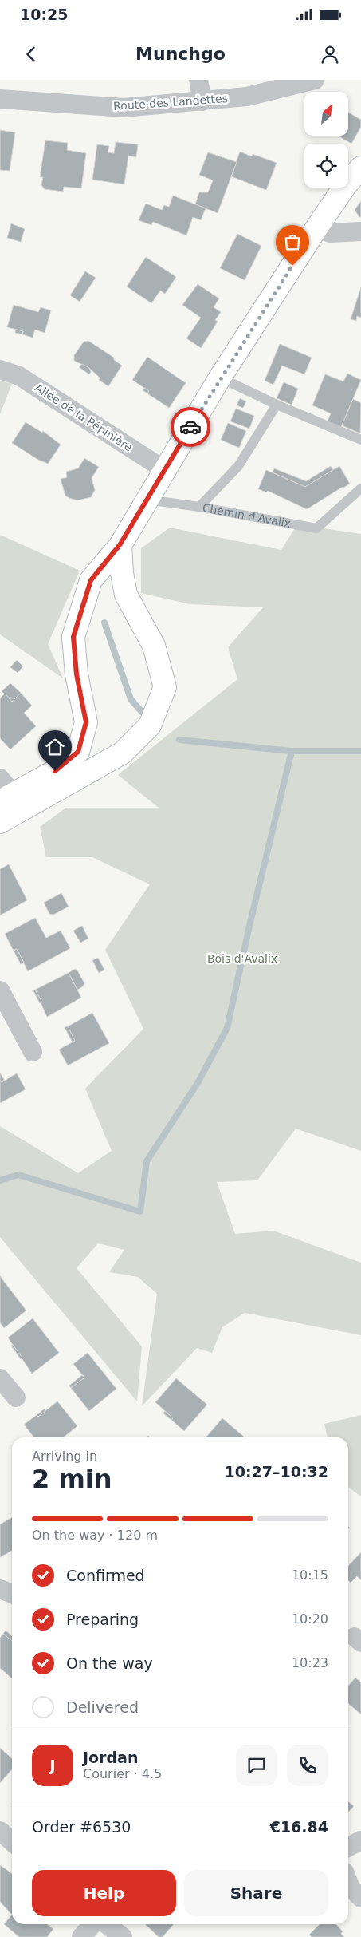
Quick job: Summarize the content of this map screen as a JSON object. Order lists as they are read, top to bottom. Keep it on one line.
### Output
{"streets":{"street":["Route des Landettes","Allée de la Pépinière"],"lane":["Chemin d'Avalix"]},"parks":["Bois d'Avalix"],"north":"top right","page":{"status":"10:25","header":"Munchgo","heading":["2 min","Arriving in","10:27–10:32"],"panel":["Jordan","Courier · 4.5","Order #6530","€16.84"],"bar":"On the way · 120 m","list":[["Confirmed","10:15"],["Preparing","10:20"],["On the way","10:23"],"Delivered"],"round":"J","buttons":["Help","Share"]}}
